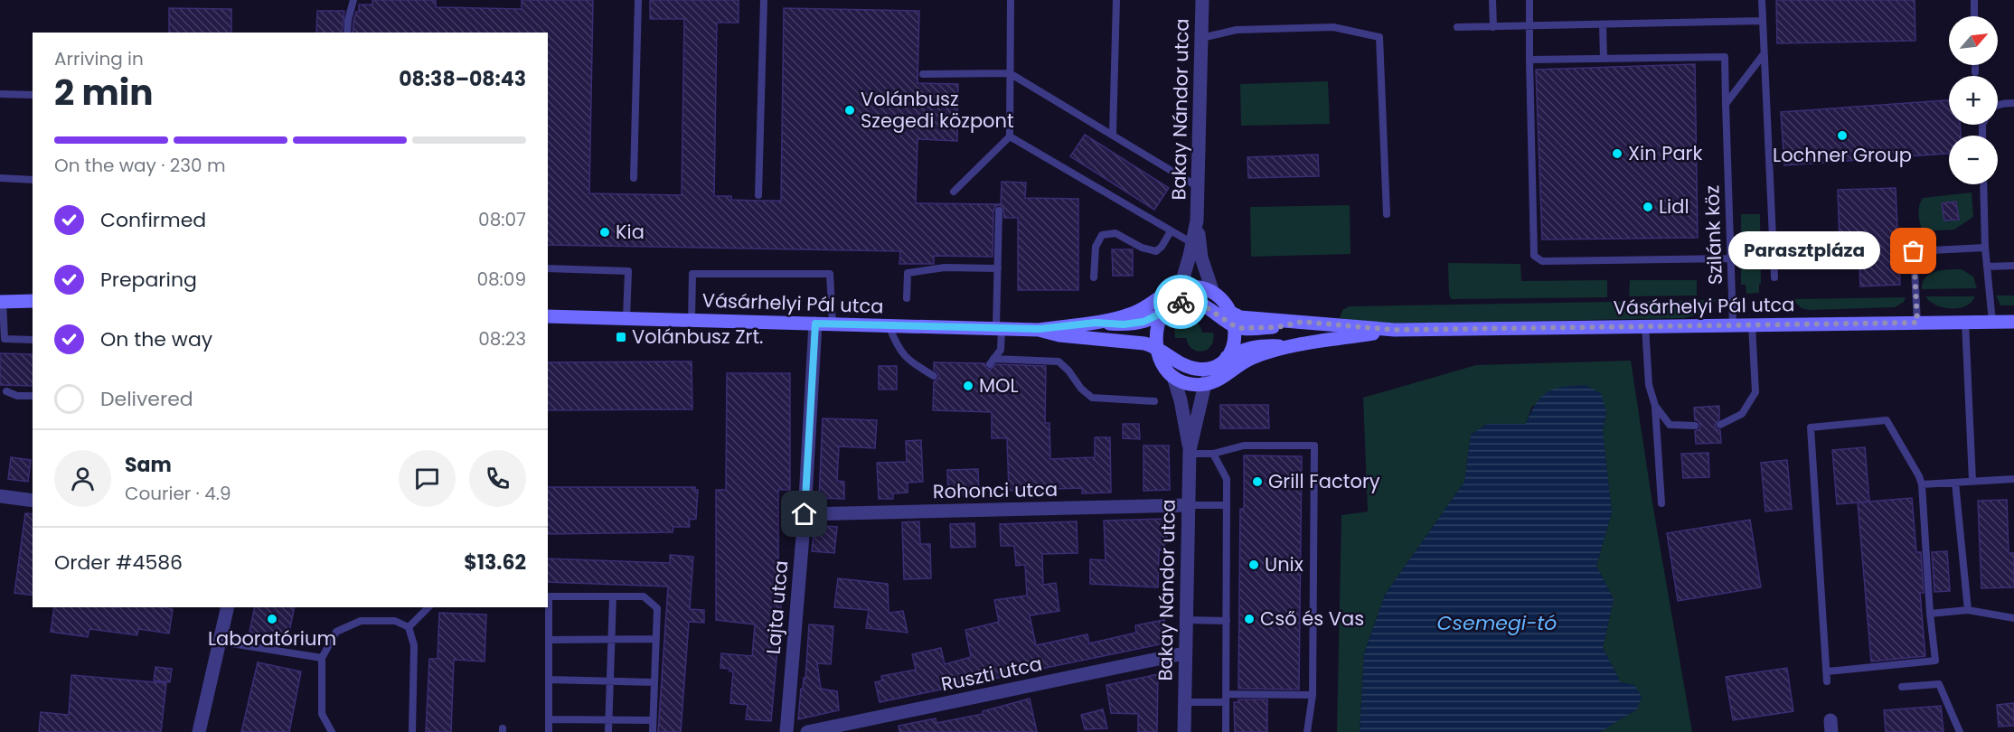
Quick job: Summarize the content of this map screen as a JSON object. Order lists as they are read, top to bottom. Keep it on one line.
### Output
{"streets":{"main road":["Vásárhelyi Pál utca"],"street":["Bakay Nándor utca","Rohonci utca","Lajta utca","Ruszti utca"],"lane":["Szilánk köz"]},"crossings":[["Bakay Nándor utca","Vásárhelyi Pál utca"],["Bakay Nándor utca","Rohonci utca"],["Bakay Nándor utca","Ruszti utca"],["Szilánk köz","Vásárhelyi Pál utca"],["Vásárhelyi Pál utca","Lajta utca"],["Rohonci utca","Lajta utca"]],"water":["Csemegi-tó"],"places":{"other":["Volánbusz Szegedi központ","Lochner Group","Xin Park","Lidl","Kia","Parasztpláza","MOL","Grill Factory","Unix","Laboratórium","Cső és Vas"],"transit":["Volánbusz Zrt."]},"north":"top right","page":{"map_buttons":["+","−"],"heading":["2 min","Arriving in","08:38–08:43"],"panel":["Sam","Courier · 4.9","Order #4586","$13.62"],"bar":"On the way · 230 m","list":[["Confirmed","08:07"],["Preparing","08:09"],["On the way","08:23"],"Delivered"],"bubble":"Parasztpláza"}}
